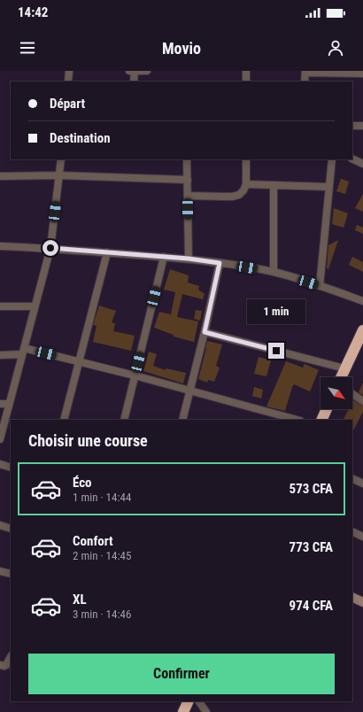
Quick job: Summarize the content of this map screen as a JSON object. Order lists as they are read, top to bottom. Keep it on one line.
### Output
{"north":"bottom right","page":{"status":"14:42","header":"Movio","banner":["Départ","Destination"],"bubble":"1 min","heading":"Choisir une course","list":[{"name":"Éco","note":"1 min · 14:44","value":"573 CFA"},{"name":"Confort","note":"2 min · 14:45","value":"773 CFA"},{"name":"XL","note":"3 min · 14:46","value":"974 CFA"}],"buttons":"Confirmer"}}
